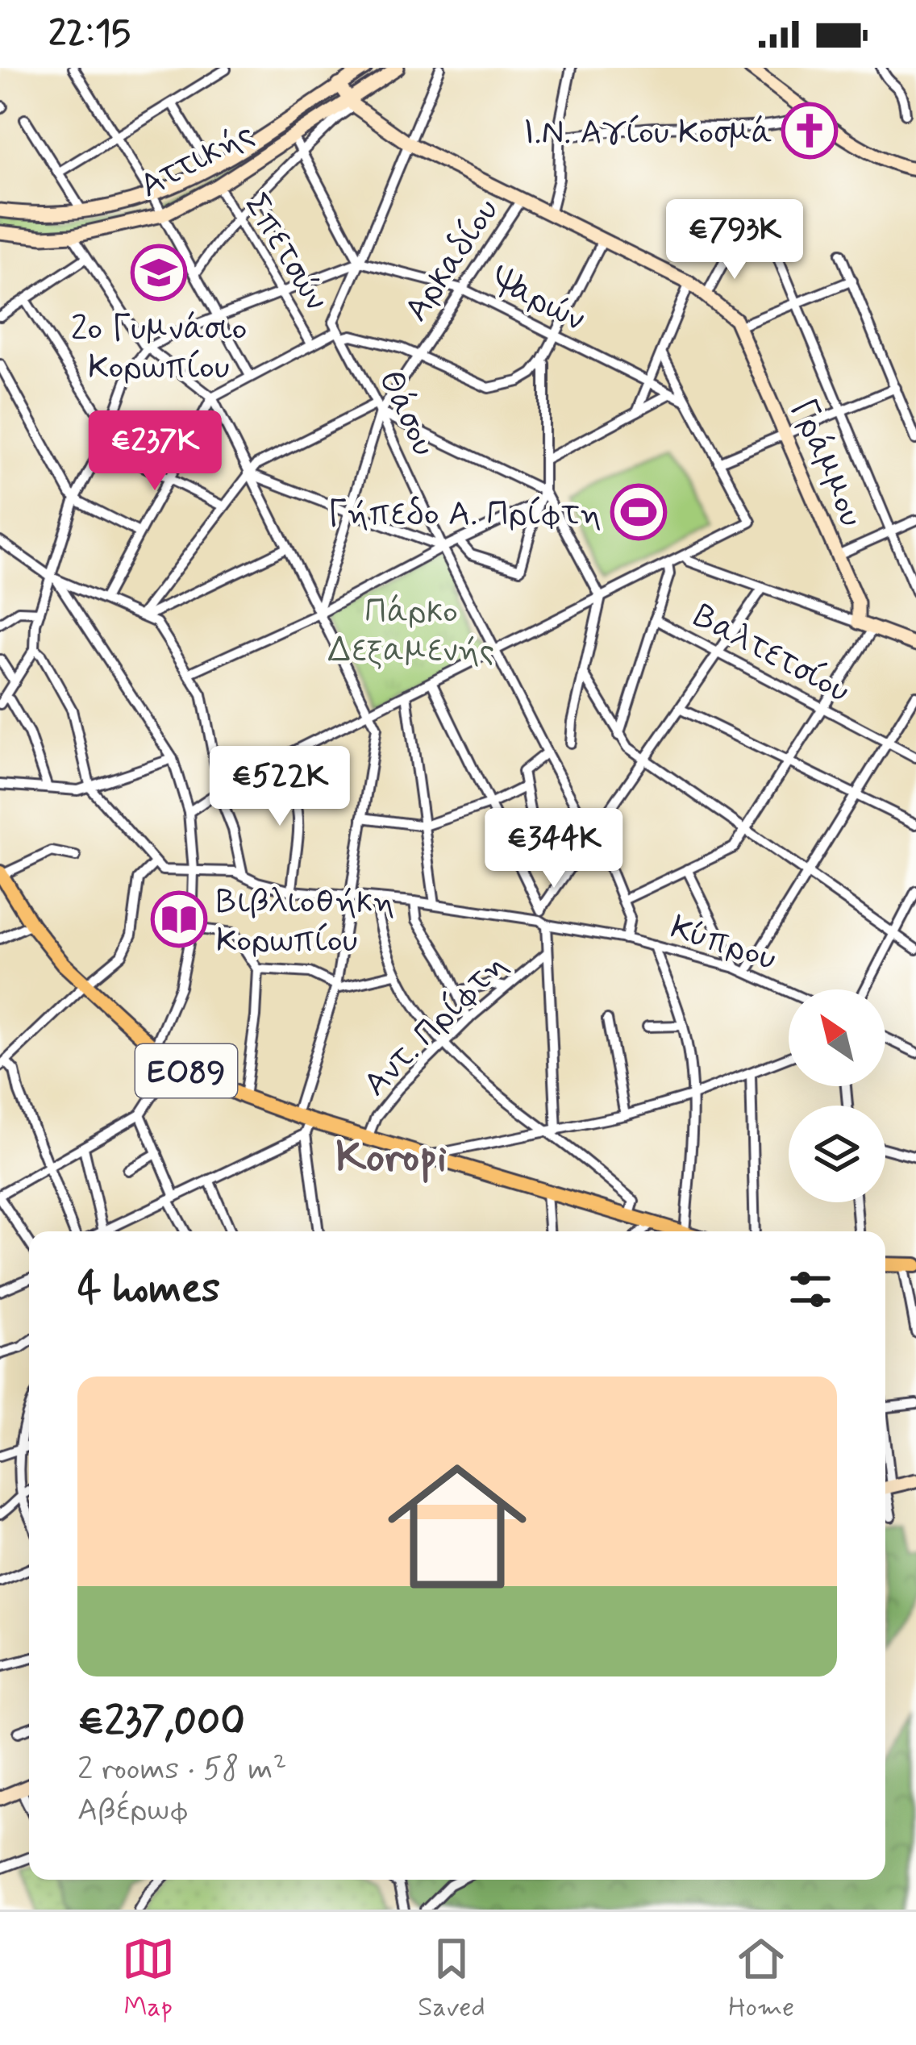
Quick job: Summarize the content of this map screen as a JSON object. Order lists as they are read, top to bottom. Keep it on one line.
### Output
{"streets":{"main road":["Αττικής","Γράμμου","ΕΟ89"],"street":["Σπετσών","Αρκαδίου","Ψαρών","Θάσου","Βαλτετσίου","Κύπρου","Αντ. Πρίφτη"]},"crossings":[["Αττικής","Σπετσών"],["Αρκαδίου","Ψαρών"],["Αρκαδίου","Θάσου"],["Αντ. Πρίφτη","ΕΟ89"]],"districts":["Koropi"],"parks":["Πάρκο Δεξαμενής"],"places":{"church":["Ι.Ν. Αγίου Κοσμά"],"school or university":["2ο Γυμνάσιο Κορωπίου"],"sports":["Γήπεδο Α. Πρίφτη"],"library":["Βιβλιοθήκη Κορωπίου"]},"north":"top left","page":{"status":"22:15","price":["€793K","€237K","€522K","€344K"],"heading":"4 homes","list":[{"name":"€237,000","note":"2 rooms · 58 m² · Αβέρωφ"}],"tabs":["Map","Saved","Home"]}}
